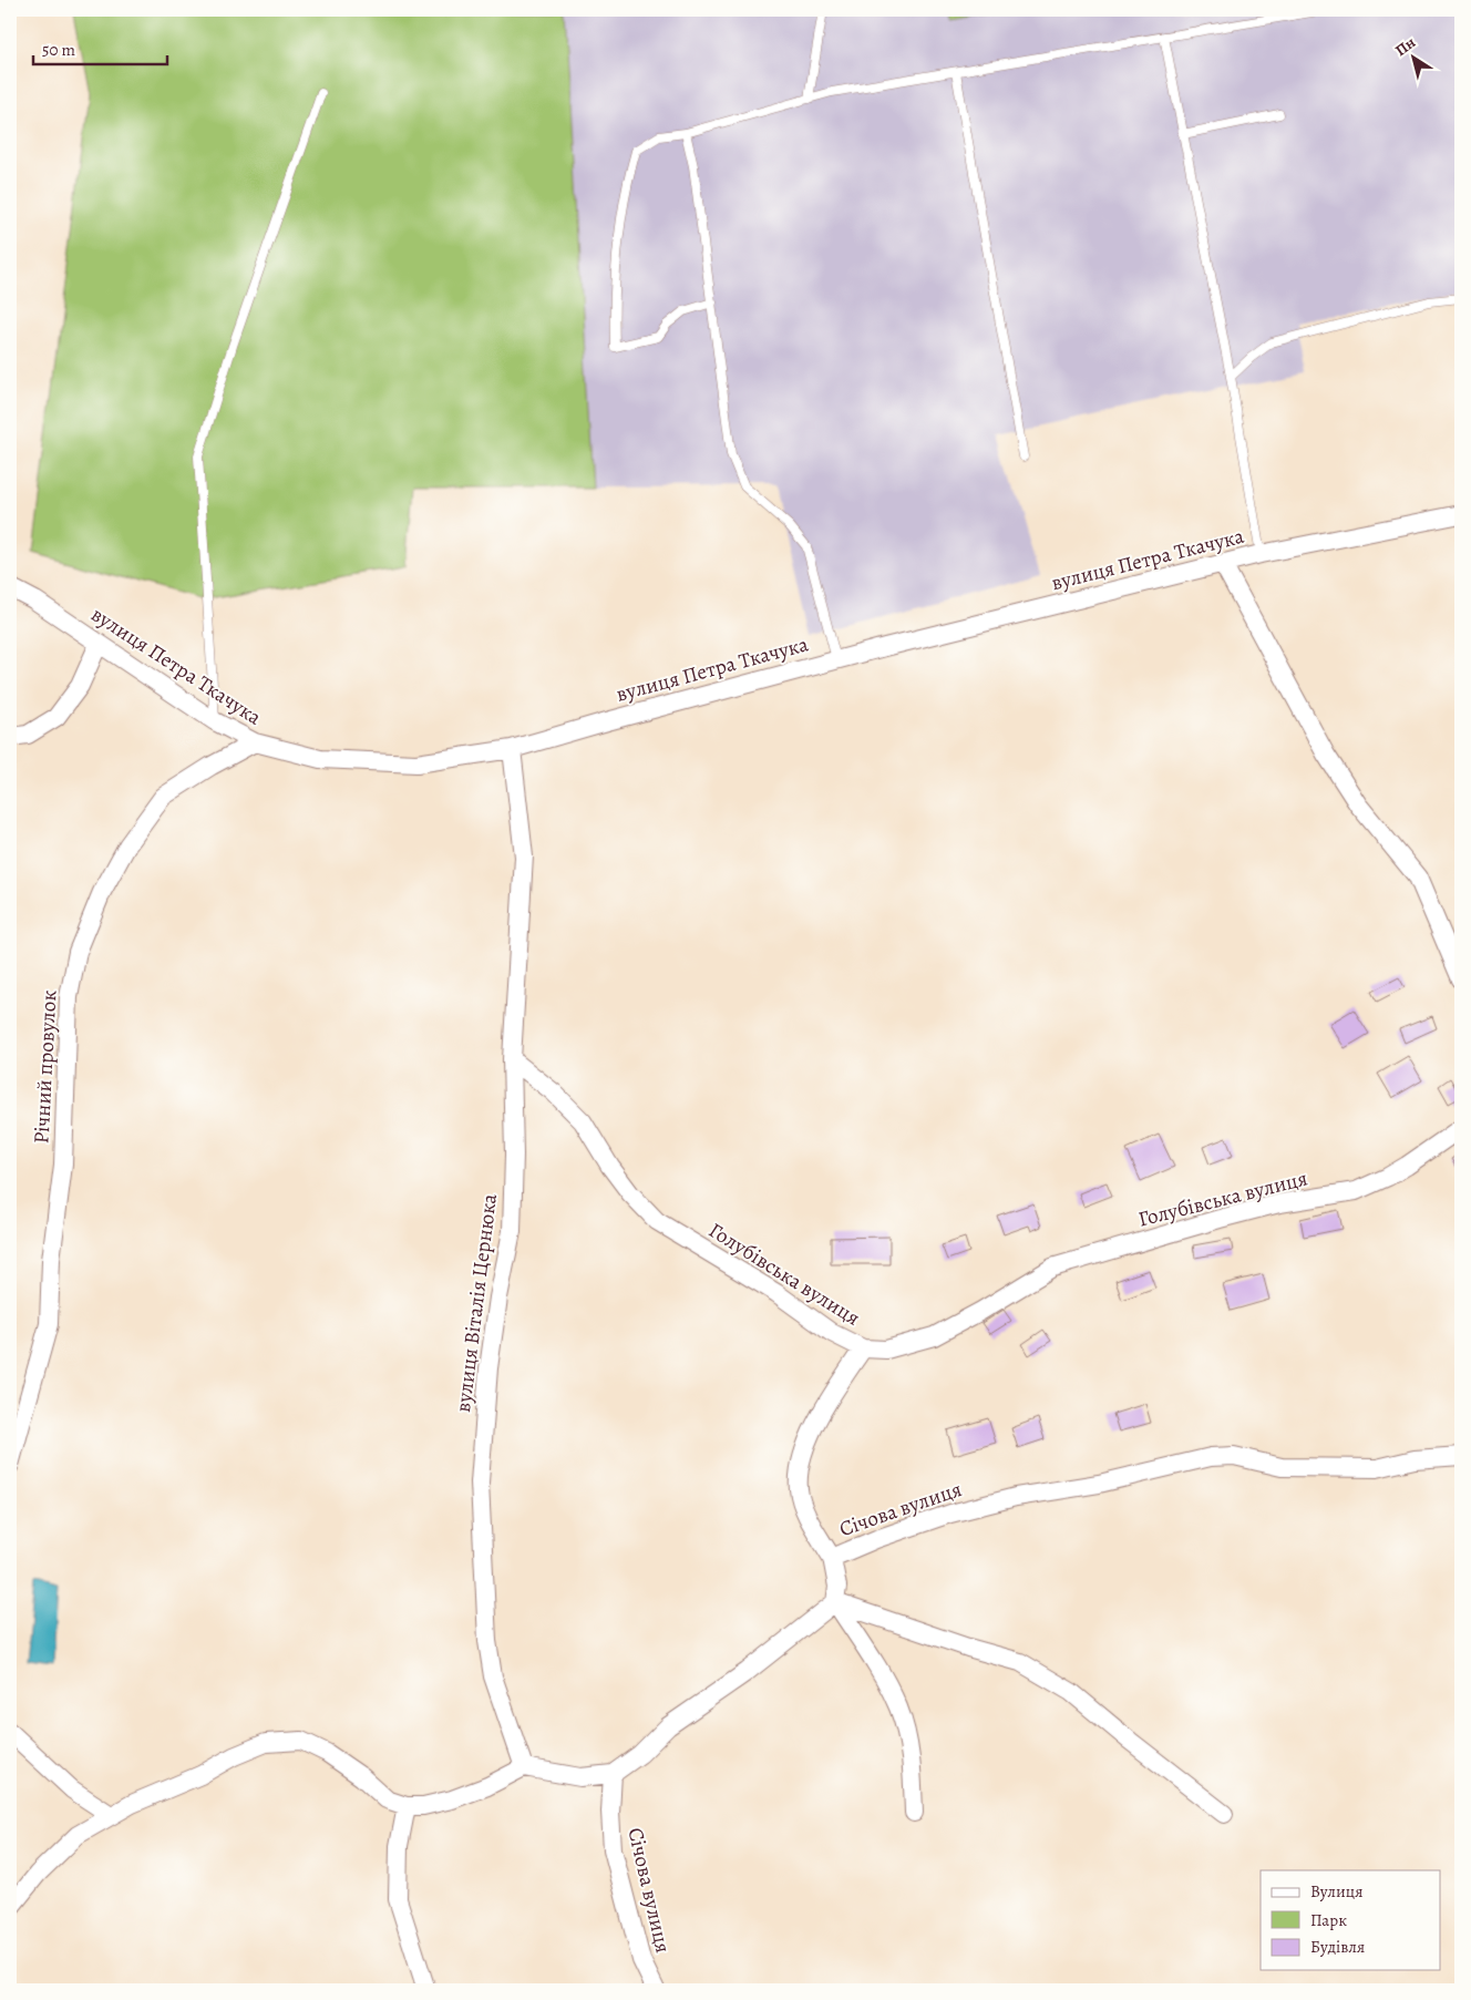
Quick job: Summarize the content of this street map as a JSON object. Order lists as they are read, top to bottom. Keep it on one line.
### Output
{"streets":{"street":["вулиця Петра Ткачука","Річний провулок","Голубівська вулиця","вулиця Віталія Цернюка","Січова вулиця"]},"crossings":[["вулиця Петра Ткачука","Річний провулок"],["вулиця Петра Ткачука","вулиця Віталія Цернюка"],["Голубівська вулиця","вулиця Віталія Цернюка"]],"legend":["Вулиця","Парк","Будівля"],"scale_bar":"50 m","north":"top left"}
